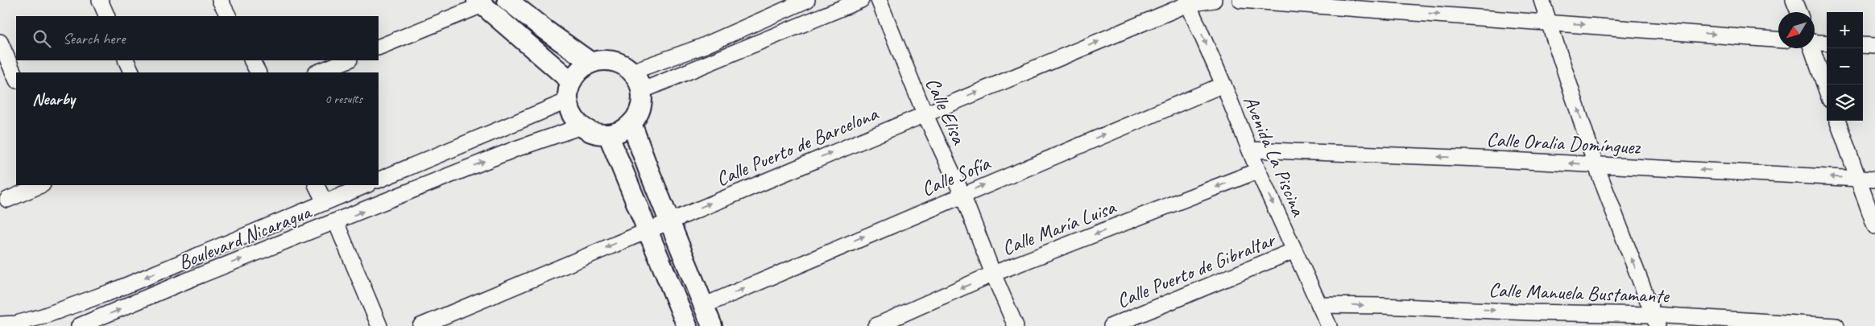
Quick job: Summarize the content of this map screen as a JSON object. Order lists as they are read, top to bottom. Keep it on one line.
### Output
{"streets":{"street":["Calle Elisa","Calle Oralia Domínguez","Calle Puerto de Barcelona","Avenida La Piscina","Calle Sofía","Calle María Luisa","Boulevard Nicaragua","Calle Puerto de Gibraltar","Calle Manuela Bustamante"]},"crossings":[["Calle Elisa","Calle Puerto de Barcelona"],["Calle Elisa","Calle Sofía"],["Calle Elisa","Calle María Luisa"],["Calle Oralia Domínguez","Avenida La Piscina"],["Calle Puerto de Barcelona","Avenida La Piscina"],["Avenida La Piscina","Calle Sofía"],["Avenida La Piscina","Calle María Luisa"],["Avenida La Piscina","Calle Puerto de Gibraltar"],["Avenida La Piscina","Calle Manuela Bustamante"]],"one_way":["Calle Oralia Domínguez","Avenida La Piscina","Calle Sofía","Calle María Luisa","Calle Manuela Bustamante"],"north":"bottom left","page":{"map_buttons":["+","−"],"search":"Search here","heading":["Nearby","0 results"]}}
